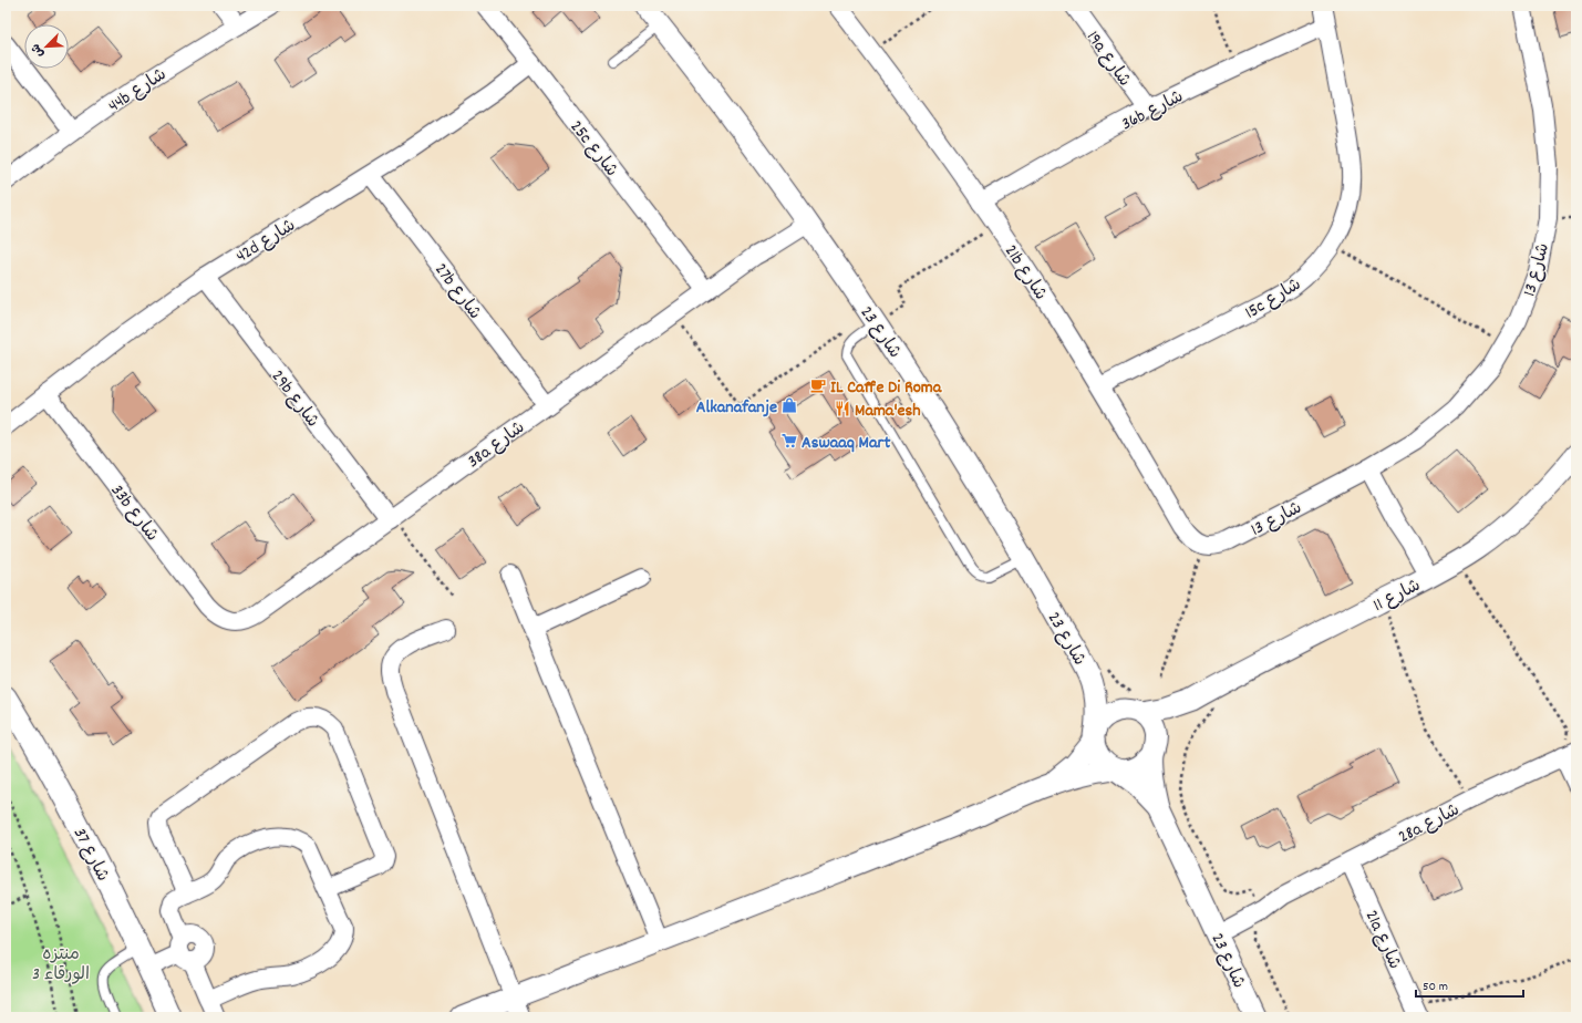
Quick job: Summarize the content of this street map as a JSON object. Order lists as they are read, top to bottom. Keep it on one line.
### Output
{"streets":{"street":["19a شارع","44b شارع","36b شارع","25c شارع","42d شارع","شارع 13","21b شارع","27b شارع","15c شارع","شارع 23","29b شارع","38a شارع","33b شارع","شارع 11","28a شارع","شارع 37","21a شارع"]},"crossings":[["19a شارع","36b شارع"],["36b شارع","21b شارع"],["36b شارع","15c شارع"],["25c شارع","42d شارع"],["25c شارع","38a شارع"],["42d شارع","27b شارع"],["42d شارع","29b شارع"],["42d شارع","33b شارع"],["شارع 13","21b شارع"],["21b شارع","15c شارع"],["27b شارع","38a شارع"],["شارع 23","38a شارع"],["شارع 23","شارع 11"],["شارع 23","28a شارع"],["29b شارع","38a شارع"],["38a شارع","33b شارع"],["28a شارع","21a شارع"]],"parks":["منتزه الورقاء 3"],"places":{"cafe":["IL Caffe Di Roma"],"shop":["Alkanafanje"],"restaurant":["Mama'esh"],"supermarket":["Aswaaq Mart"]},"scale_bar":"50 m","north":"bottom left"}
